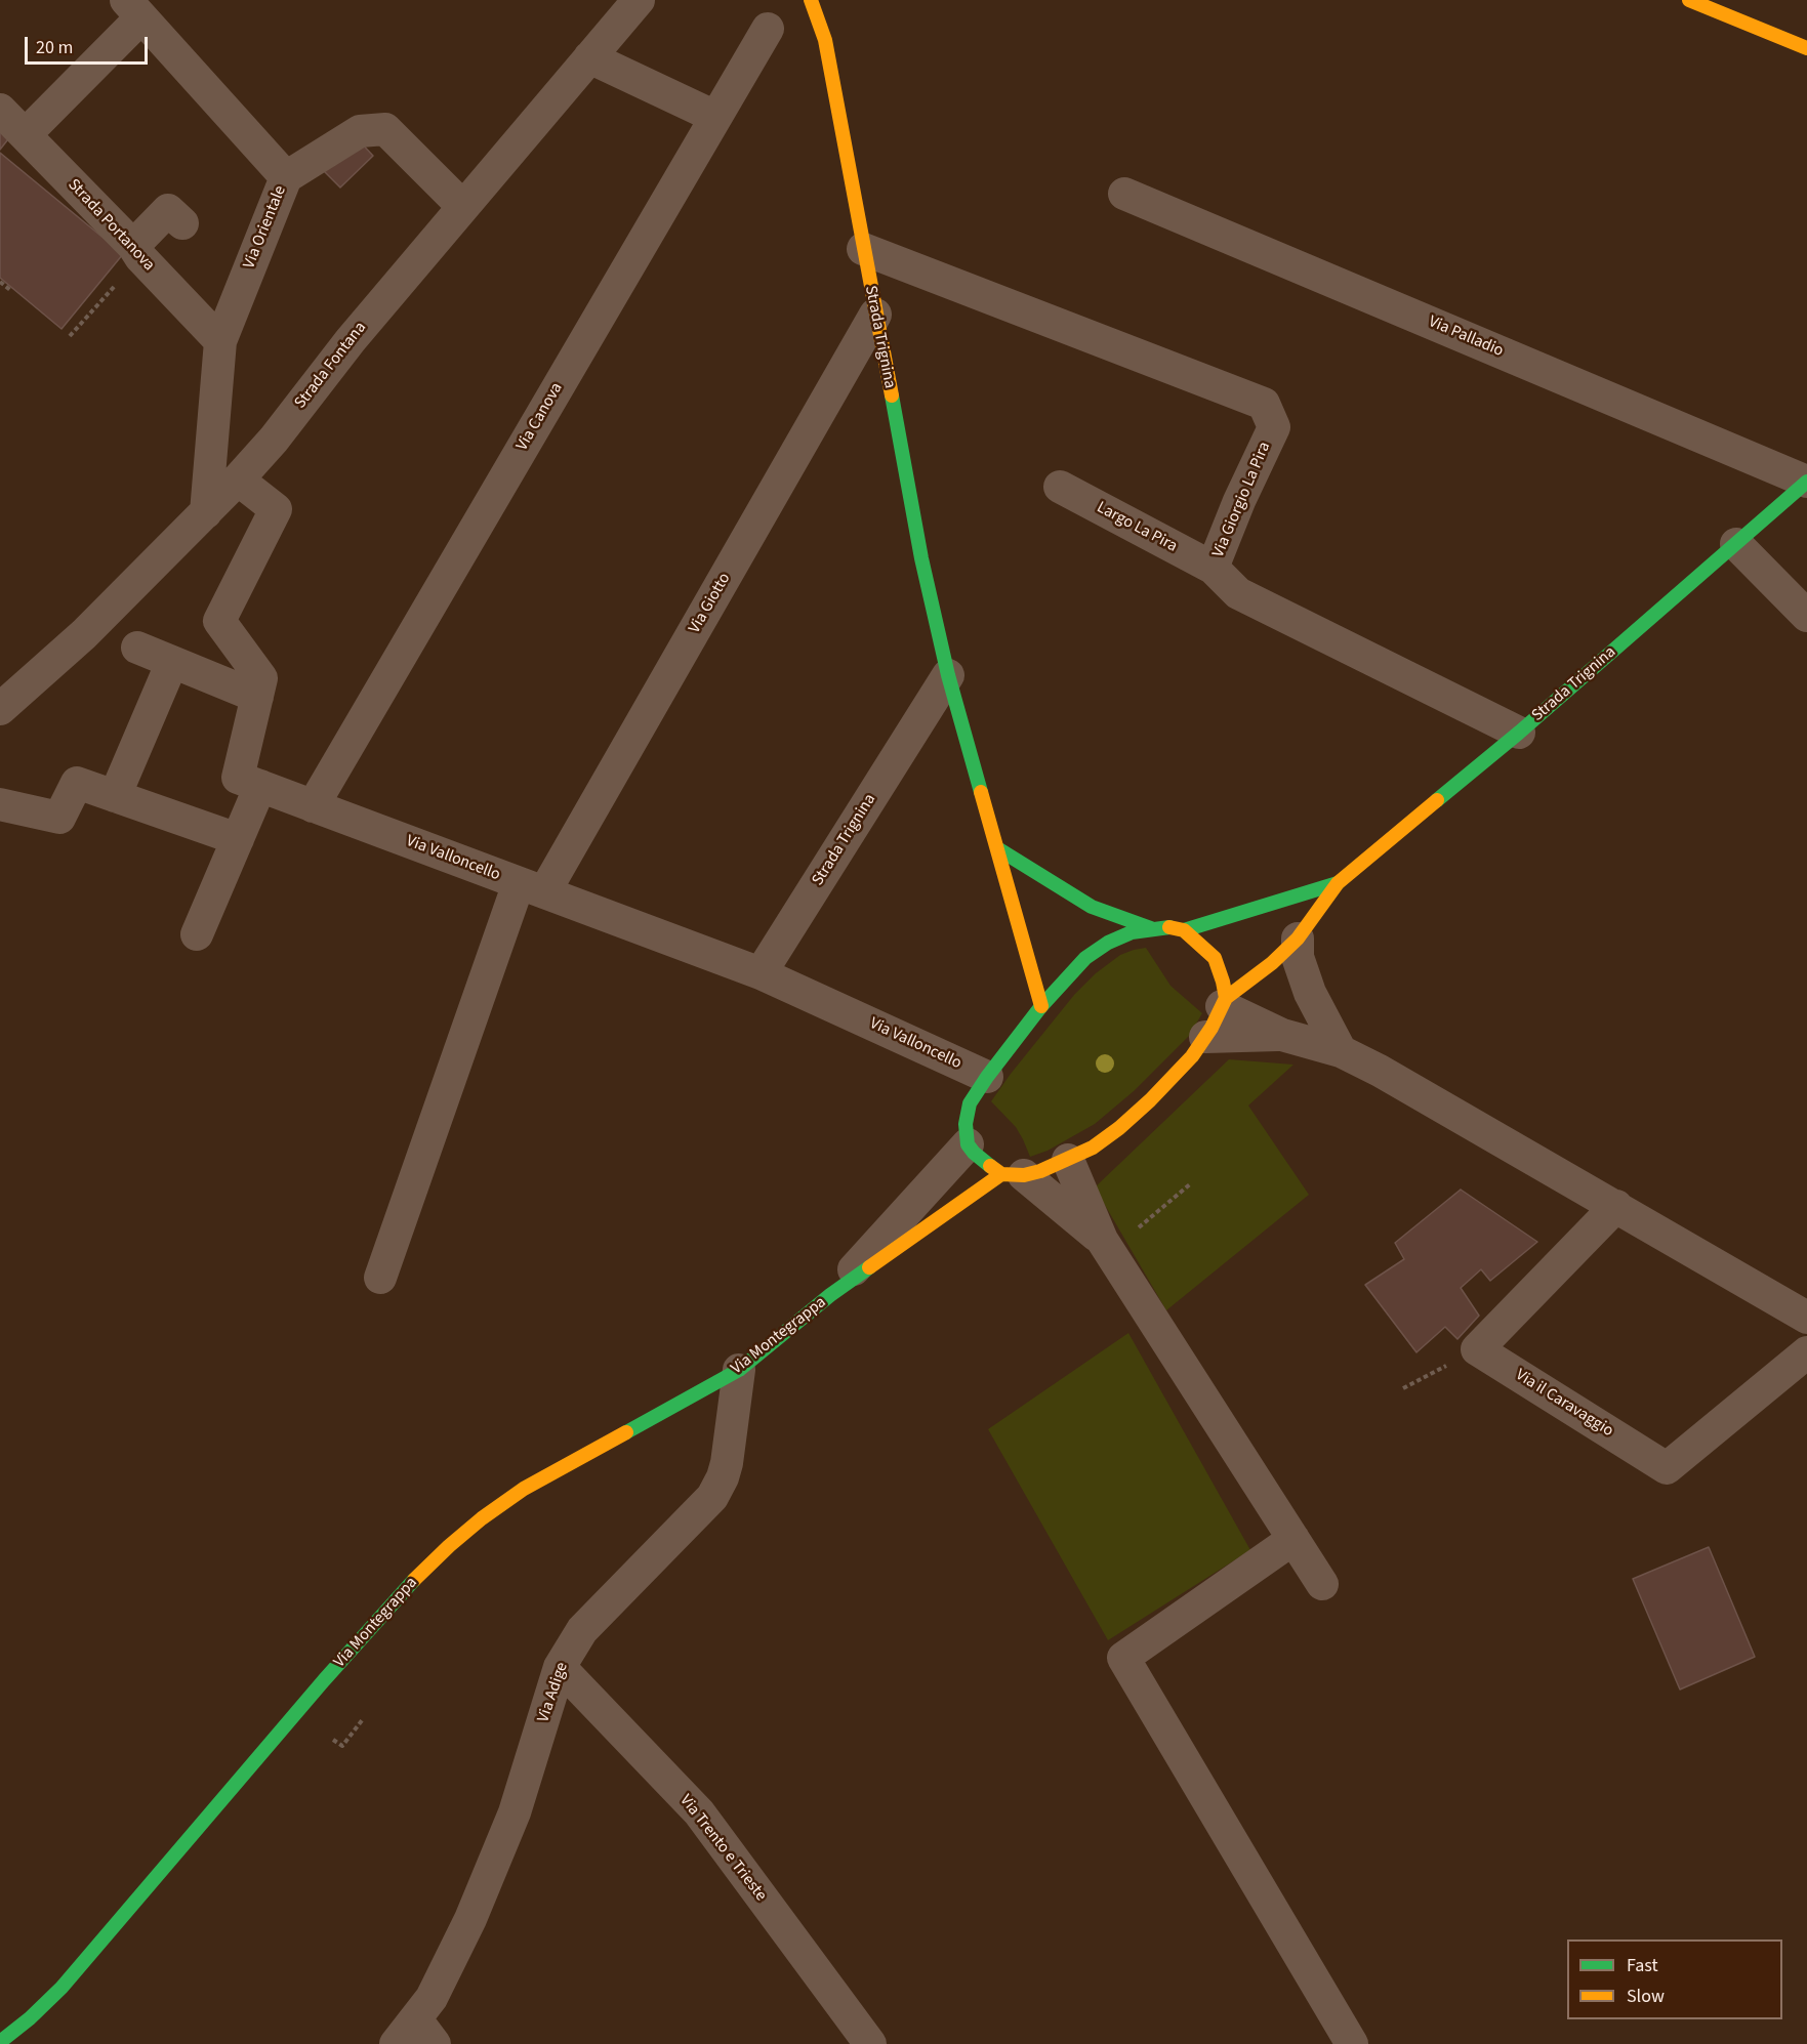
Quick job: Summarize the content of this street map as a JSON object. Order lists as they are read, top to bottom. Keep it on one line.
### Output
{"streets":{"street":["Strada Portanova","Via Orientale","Strada Trignina","Via Palladio","Strada Fontana","Via Canova","Via Giorgio La Pira","Largo La Pira","Via Giotto","Via Valloncello","Via Montegrappa","Via il Caravaggio","Via Adige","Via Trento e Trieste"]},"crossings":[["Strada Portanova","Via Orientale"],["Via Orientale","Strada Fontana"],["Strada Trignina","Via Palladio"],["Strada Trignina","Via Giorgio La Pira"],["Strada Trignina","Via Giotto"],["Strada Trignina","Via Valloncello"],["Strada Trignina","Via Montegrappa"],["Strada Fontana","Via Valloncello"],["Via Canova","Via Valloncello"],["Via Giorgio La Pira","Largo La Pira"],["Via Giotto","Via Valloncello"],["Via Montegrappa","Via Adige"],["Via Adige","Via Trento e Trieste"]],"legend":["Fast","Slow"],"scale_bar":"20 m"}
